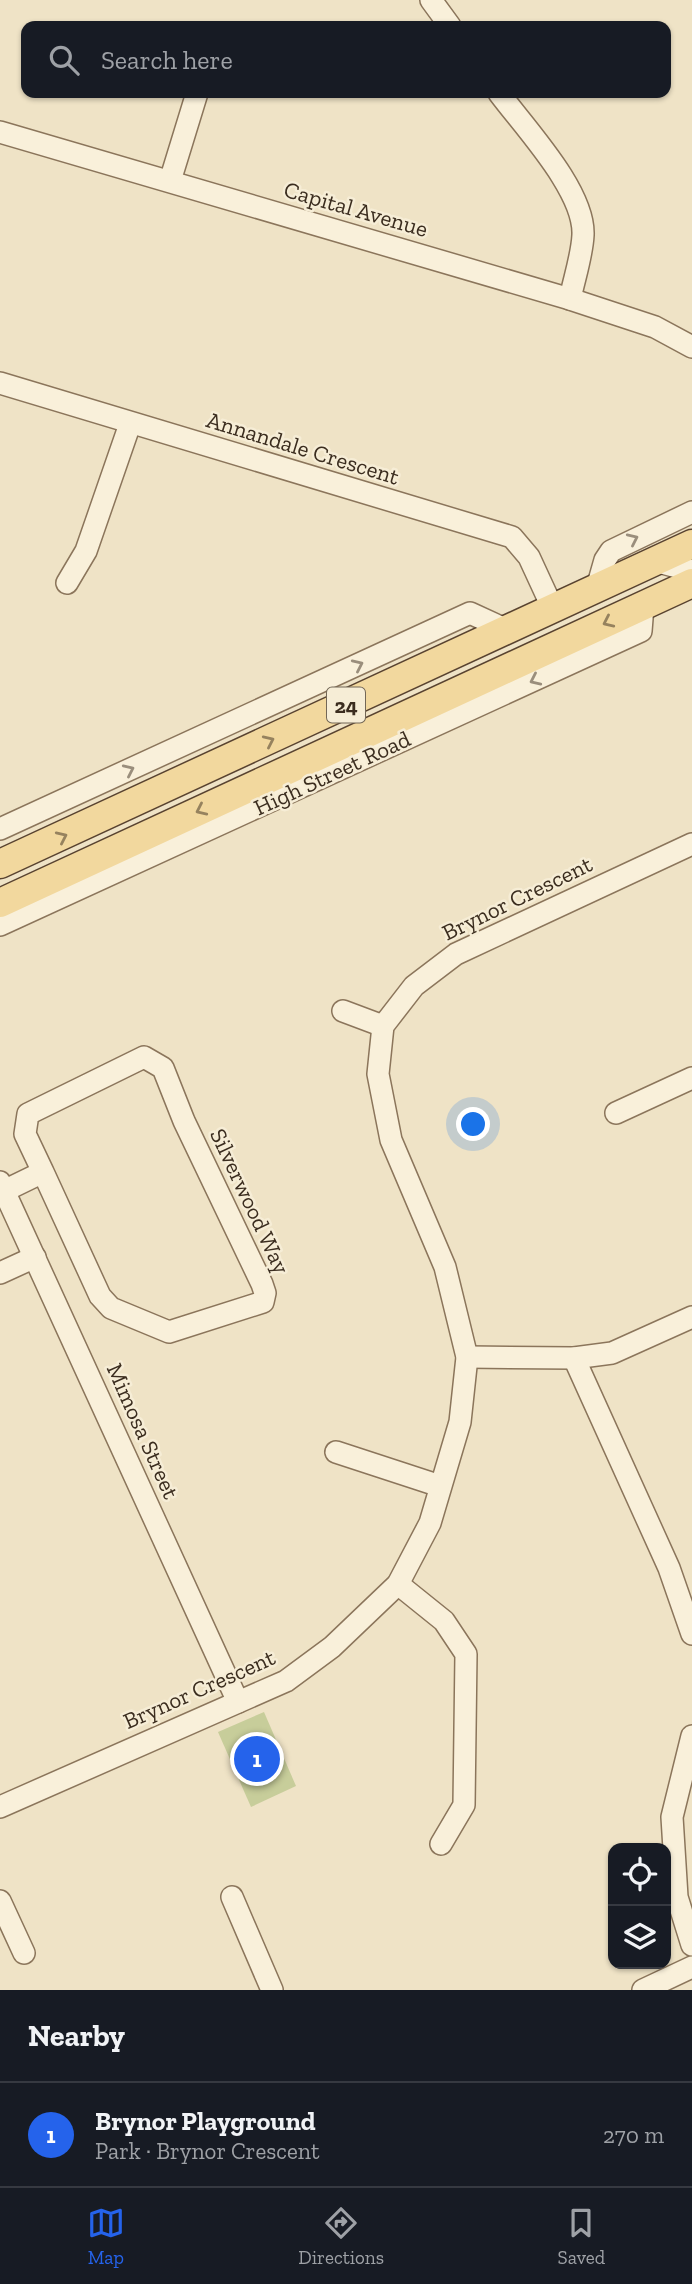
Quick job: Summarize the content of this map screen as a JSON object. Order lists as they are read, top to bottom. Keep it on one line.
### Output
{"streets":{"main road":["24","High Street Road"],"street":["Capital Avenue","Annandale Crescent","Brynor Crescent","Silverwood Way","Mimosa Street"]},"crossings":[["Annandale Crescent","24"],["Brynor Crescent","Mimosa Street"]],"page":{"search":"Search here","pins":"1","heading":"Nearby","list":[{"mark":"1","name":"Brynor Playground","note":"Park · Brynor Crescent","value":"270 m"}],"nav":["Map","Directions","Saved"]}}
